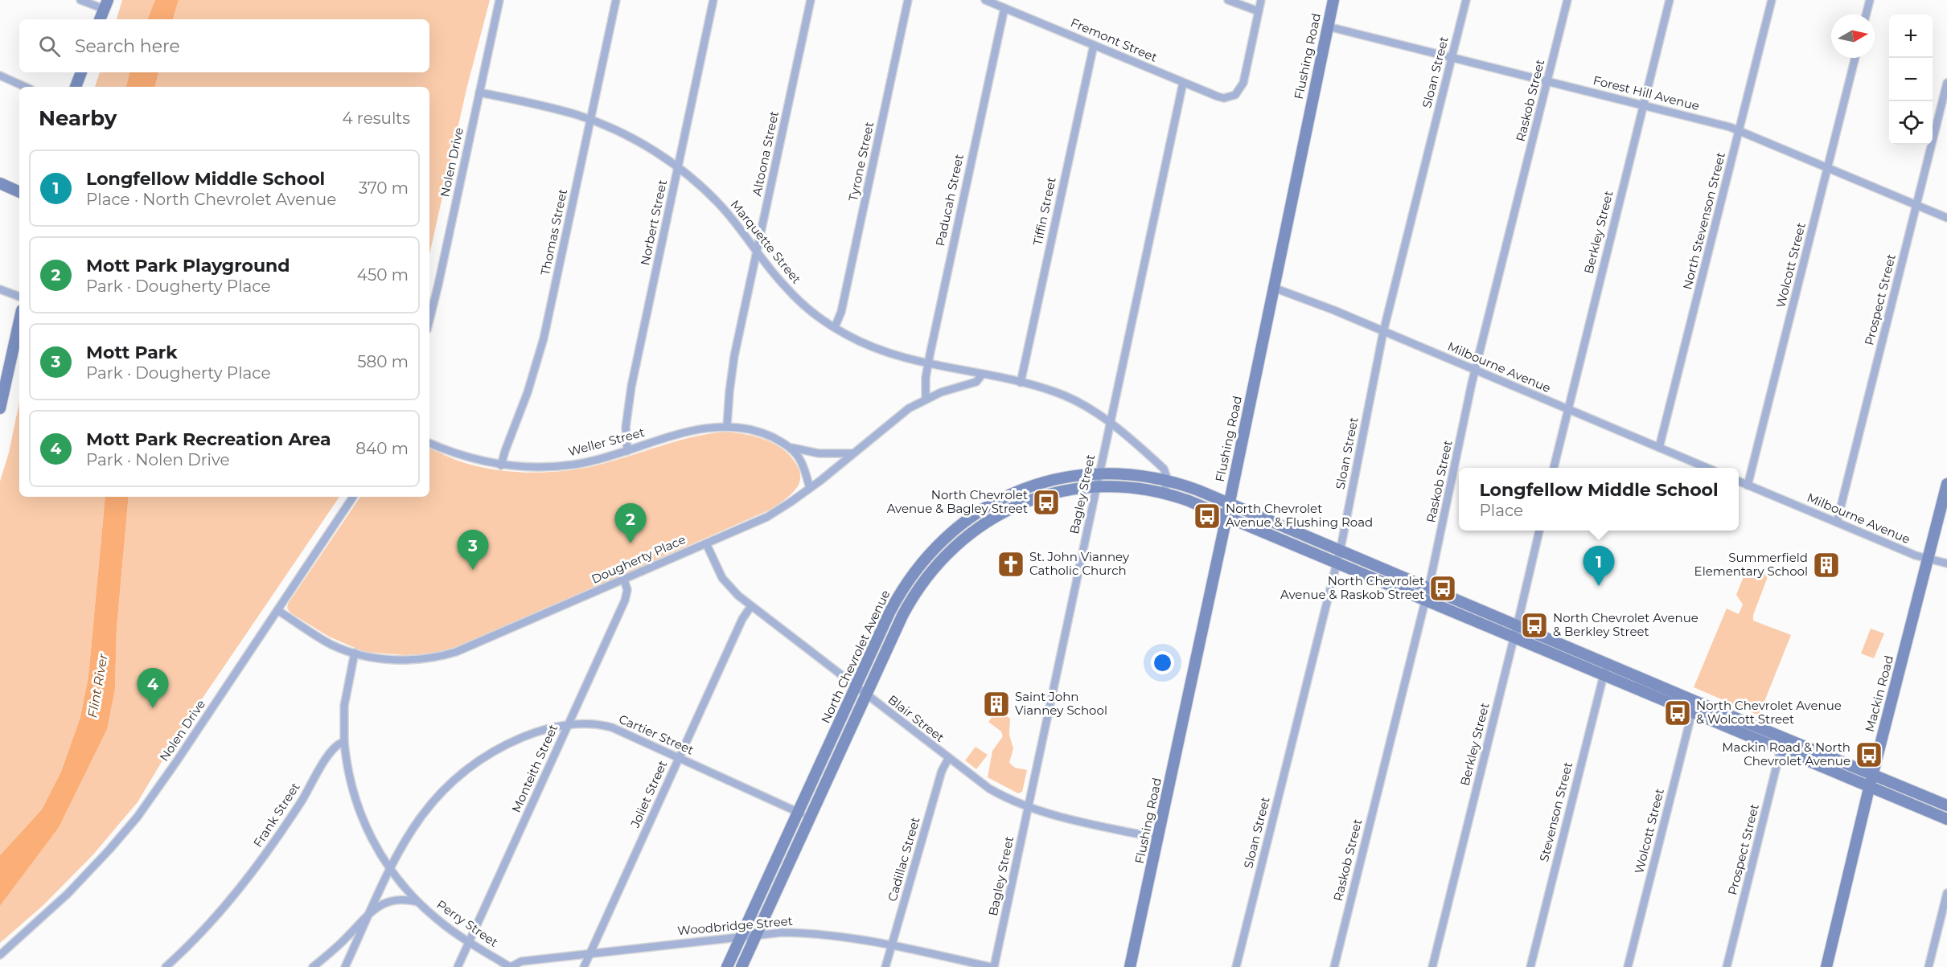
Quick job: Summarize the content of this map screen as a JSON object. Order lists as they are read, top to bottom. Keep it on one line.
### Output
{"streets":{"street":["Fremont Street","Flushing Road","Sloan Street","Forest Hill Avenue","Raskob Street","Altoona Street","Tyrone Street","Nolen Drive","Paducah Street","Tiffin Street","North Stevenson Street","Norbert Street","Thomas Street","Berkley Street","Marquette Street","Wolcott Street","Prospect Street","Milbourne Avenue","Weller Street","Bagley Street","Dougherty Place","North Chevrolet Avenue","Mackin Road","Blair Street","Cartier Street","Monteith Street","Joliet Street","Stevenson Street","Frank Street","Cadillac Street","Perry Street","Woodbridge Street"]},"crossings":[["Fremont Street","Paducah Street"],["Fremont Street","Tiffin Street"],["Fremont Street","Bagley Street"],["Flushing Road","Forest Hill Avenue"],["Flushing Road","Milbourne Avenue"],["Flushing Road","North Chevrolet Avenue"],["Flushing Road","Blair Street"],["Sloan Street","Forest Hill Avenue"],["Sloan Street","Milbourne Avenue"],["Sloan Street","North Chevrolet Avenue"],["Forest Hill Avenue","Raskob Street"],["Forest Hill Avenue","North Stevenson Street"],["Forest Hill Avenue","Berkley Street"],["Forest Hill Avenue","Wolcott Street"],["Forest Hill Avenue","Prospect Street"],["Raskob Street","Milbourne Avenue"],["Raskob Street","North Chevrolet Avenue"],["Altoona Street","Marquette Street"],["Altoona Street","Weller Street"],["Tyrone Street","Marquette Street"],["Nolen Drive","Marquette Street"],["Nolen Drive","Dougherty Place"],["Paducah Street","Marquette Street"],["Paducah Street","Dougherty Place"],["Tiffin Street","Marquette Street"],["North Stevenson Street","Milbourne Avenue"],["Norbert Street","Marquette Street"],["Norbert Street","Weller Street"],["Thomas Street","Marquette Street"],["Thomas Street","Weller Street"],["Berkley Street","Milbourne Avenue"],["Berkley Street","North Chevrolet Avenue"],["Marquette Street","Bagley Street"],["Marquette Street","Dougherty Place"],["Marquette Street","North Chevrolet Avenue"],["Wolcott Street","Milbourne Avenue"],["Wolcott Street","North Chevrolet Avenue"],["Prospect Street","Milbourne Avenue"],["Prospect Street","North Chevrolet Avenue"],["Milbourne Avenue","Mackin Road"],["Weller Street","Dougherty Place"],["Bagley Street","North Chevrolet Avenue"],["Bagley Street","Blair Street"],["Bagley Street","Woodbridge Street"],["Dougherty Place","Blair Street"],["Dougherty Place","Monteith Street"],["North Chevrolet Avenue","Mackin Road"],["North Chevrolet Avenue","Blair Street"],["North Chevrolet Avenue","Cartier Street"],["North Chevrolet Avenue","Stevenson Street"],["North Chevrolet Avenue","Woodbridge Street"],["Blair Street","Joliet Street"],["Blair Street","Cadillac Street"],["Cartier Street","Monteith Street"],["Cartier Street","Joliet Street"],["Cartier Street","Perry Street"],["Monteith Street","Perry Street"],["Joliet Street","Woodbridge Street"],["Frank Street","Perry Street"],["Cadillac Street","Woodbridge Street"],["Perry Street","Woodbridge Street"]],"water":["Flint River"],"places":{"bus stop":["North Chevrolet Avenue & Bagley Street","North Chevrolet Avenue & Flushing Road","North Chevrolet Avenue & Raskob Street","North Chevrolet Avenue & Berkley Street","North Chevrolet Avenue & Wolcott Street","Mackin Road & North Chevrolet Avenue"],"church":["St. John Vianney Catholic Church"],"building":["Summerfield Elementary School","Saint John Vianney School"]},"north":"right","page":{"map_buttons":["+","−"],"search":"Search here","heading":["Nearby","4 results"],"list":[{"mark":"1","name":"Longfellow Middle School","note":"Place · North Chevrolet Avenue","value":"370 m"},{"mark":"2","name":"Mott Park Playground","note":"Park · Dougherty Place","value":"450 m"},{"mark":"3","name":"Mott Park","note":"Park · Dougherty Place","value":"580 m"},{"mark":"4","name":"Mott Park Recreation Area","note":"Park · Nolen Drive","value":"840 m"}],"popup":["Longfellow Middle School","Place"],"pins":["2","3","1","4"]}}
